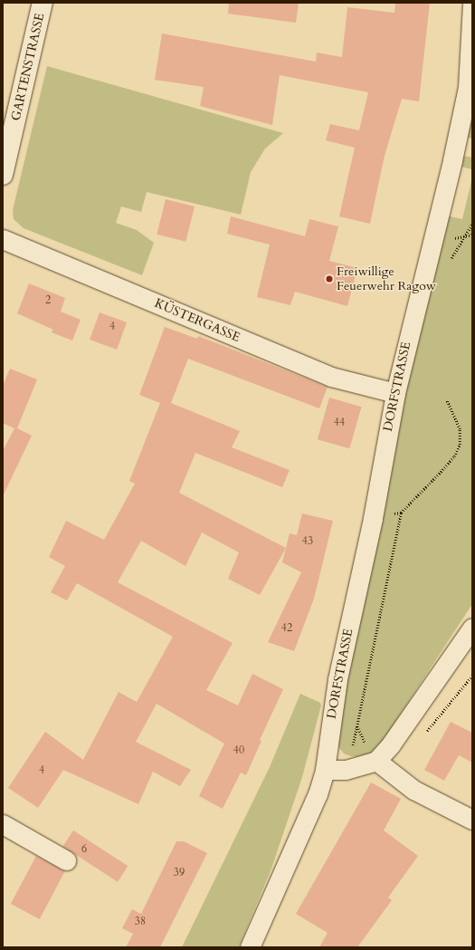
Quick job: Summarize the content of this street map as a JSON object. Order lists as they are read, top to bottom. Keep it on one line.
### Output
{"streets":{"street":["GARTENSTRASSE","KÜSTERGASSE","DORFSTRASSE"]},"crossings":[["KÜSTERGASSE","DORFSTRASSE"]],"places":["Freiwillige Feuerwehr Ragow"],"house_numbers":["2","4","44","43","42","40","4","6","39","38"]}
